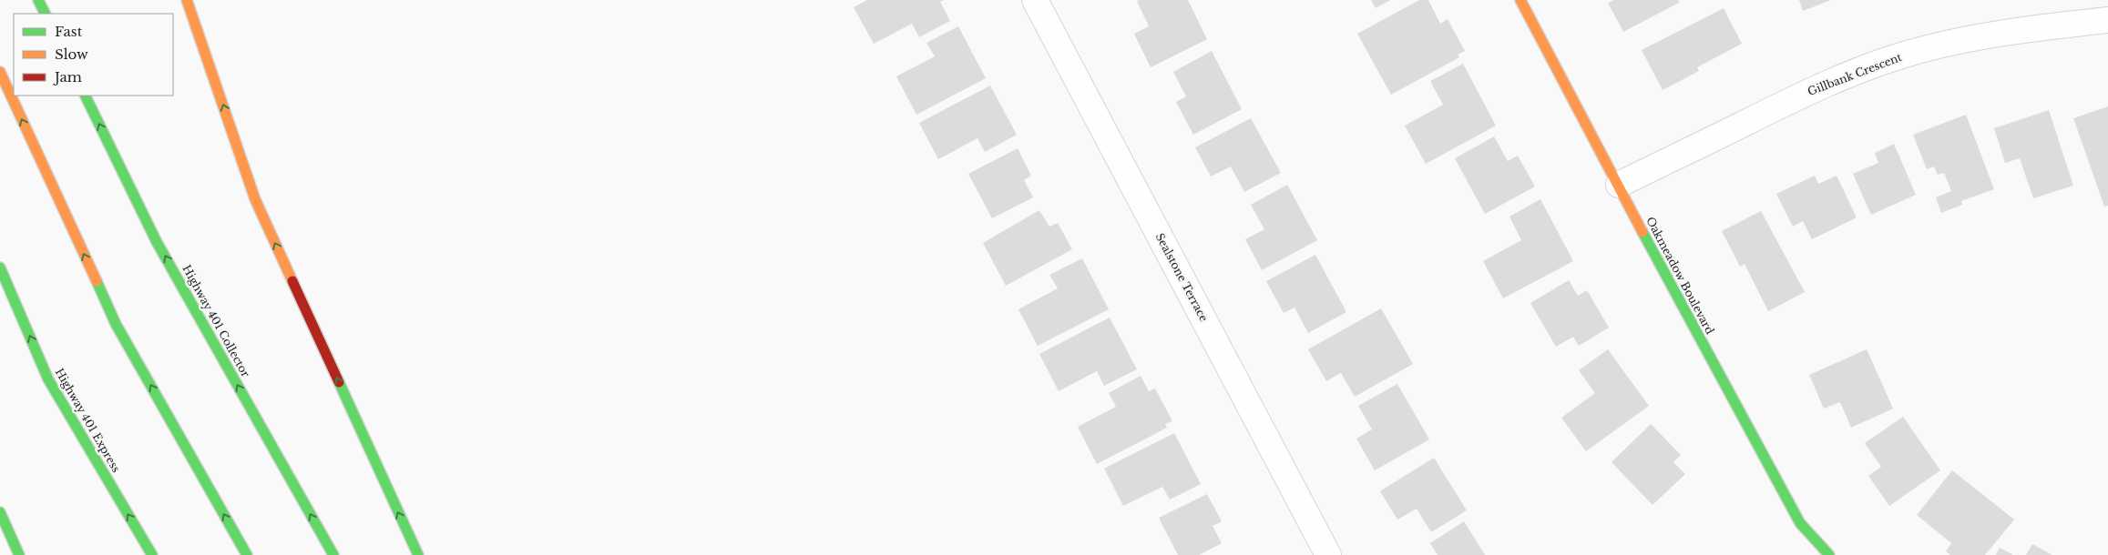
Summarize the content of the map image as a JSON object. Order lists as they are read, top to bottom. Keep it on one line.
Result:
{"streets":{"main road":["Oakmeadow Boulevard","Highway 401 Collector","Highway 401 Express"],"street":["Gillbank Crescent","Sealstone Terrace"]},"crossings":[["Gillbank Crescent","Oakmeadow Boulevard"]],"legend":["Fast","Slow","Jam"]}
